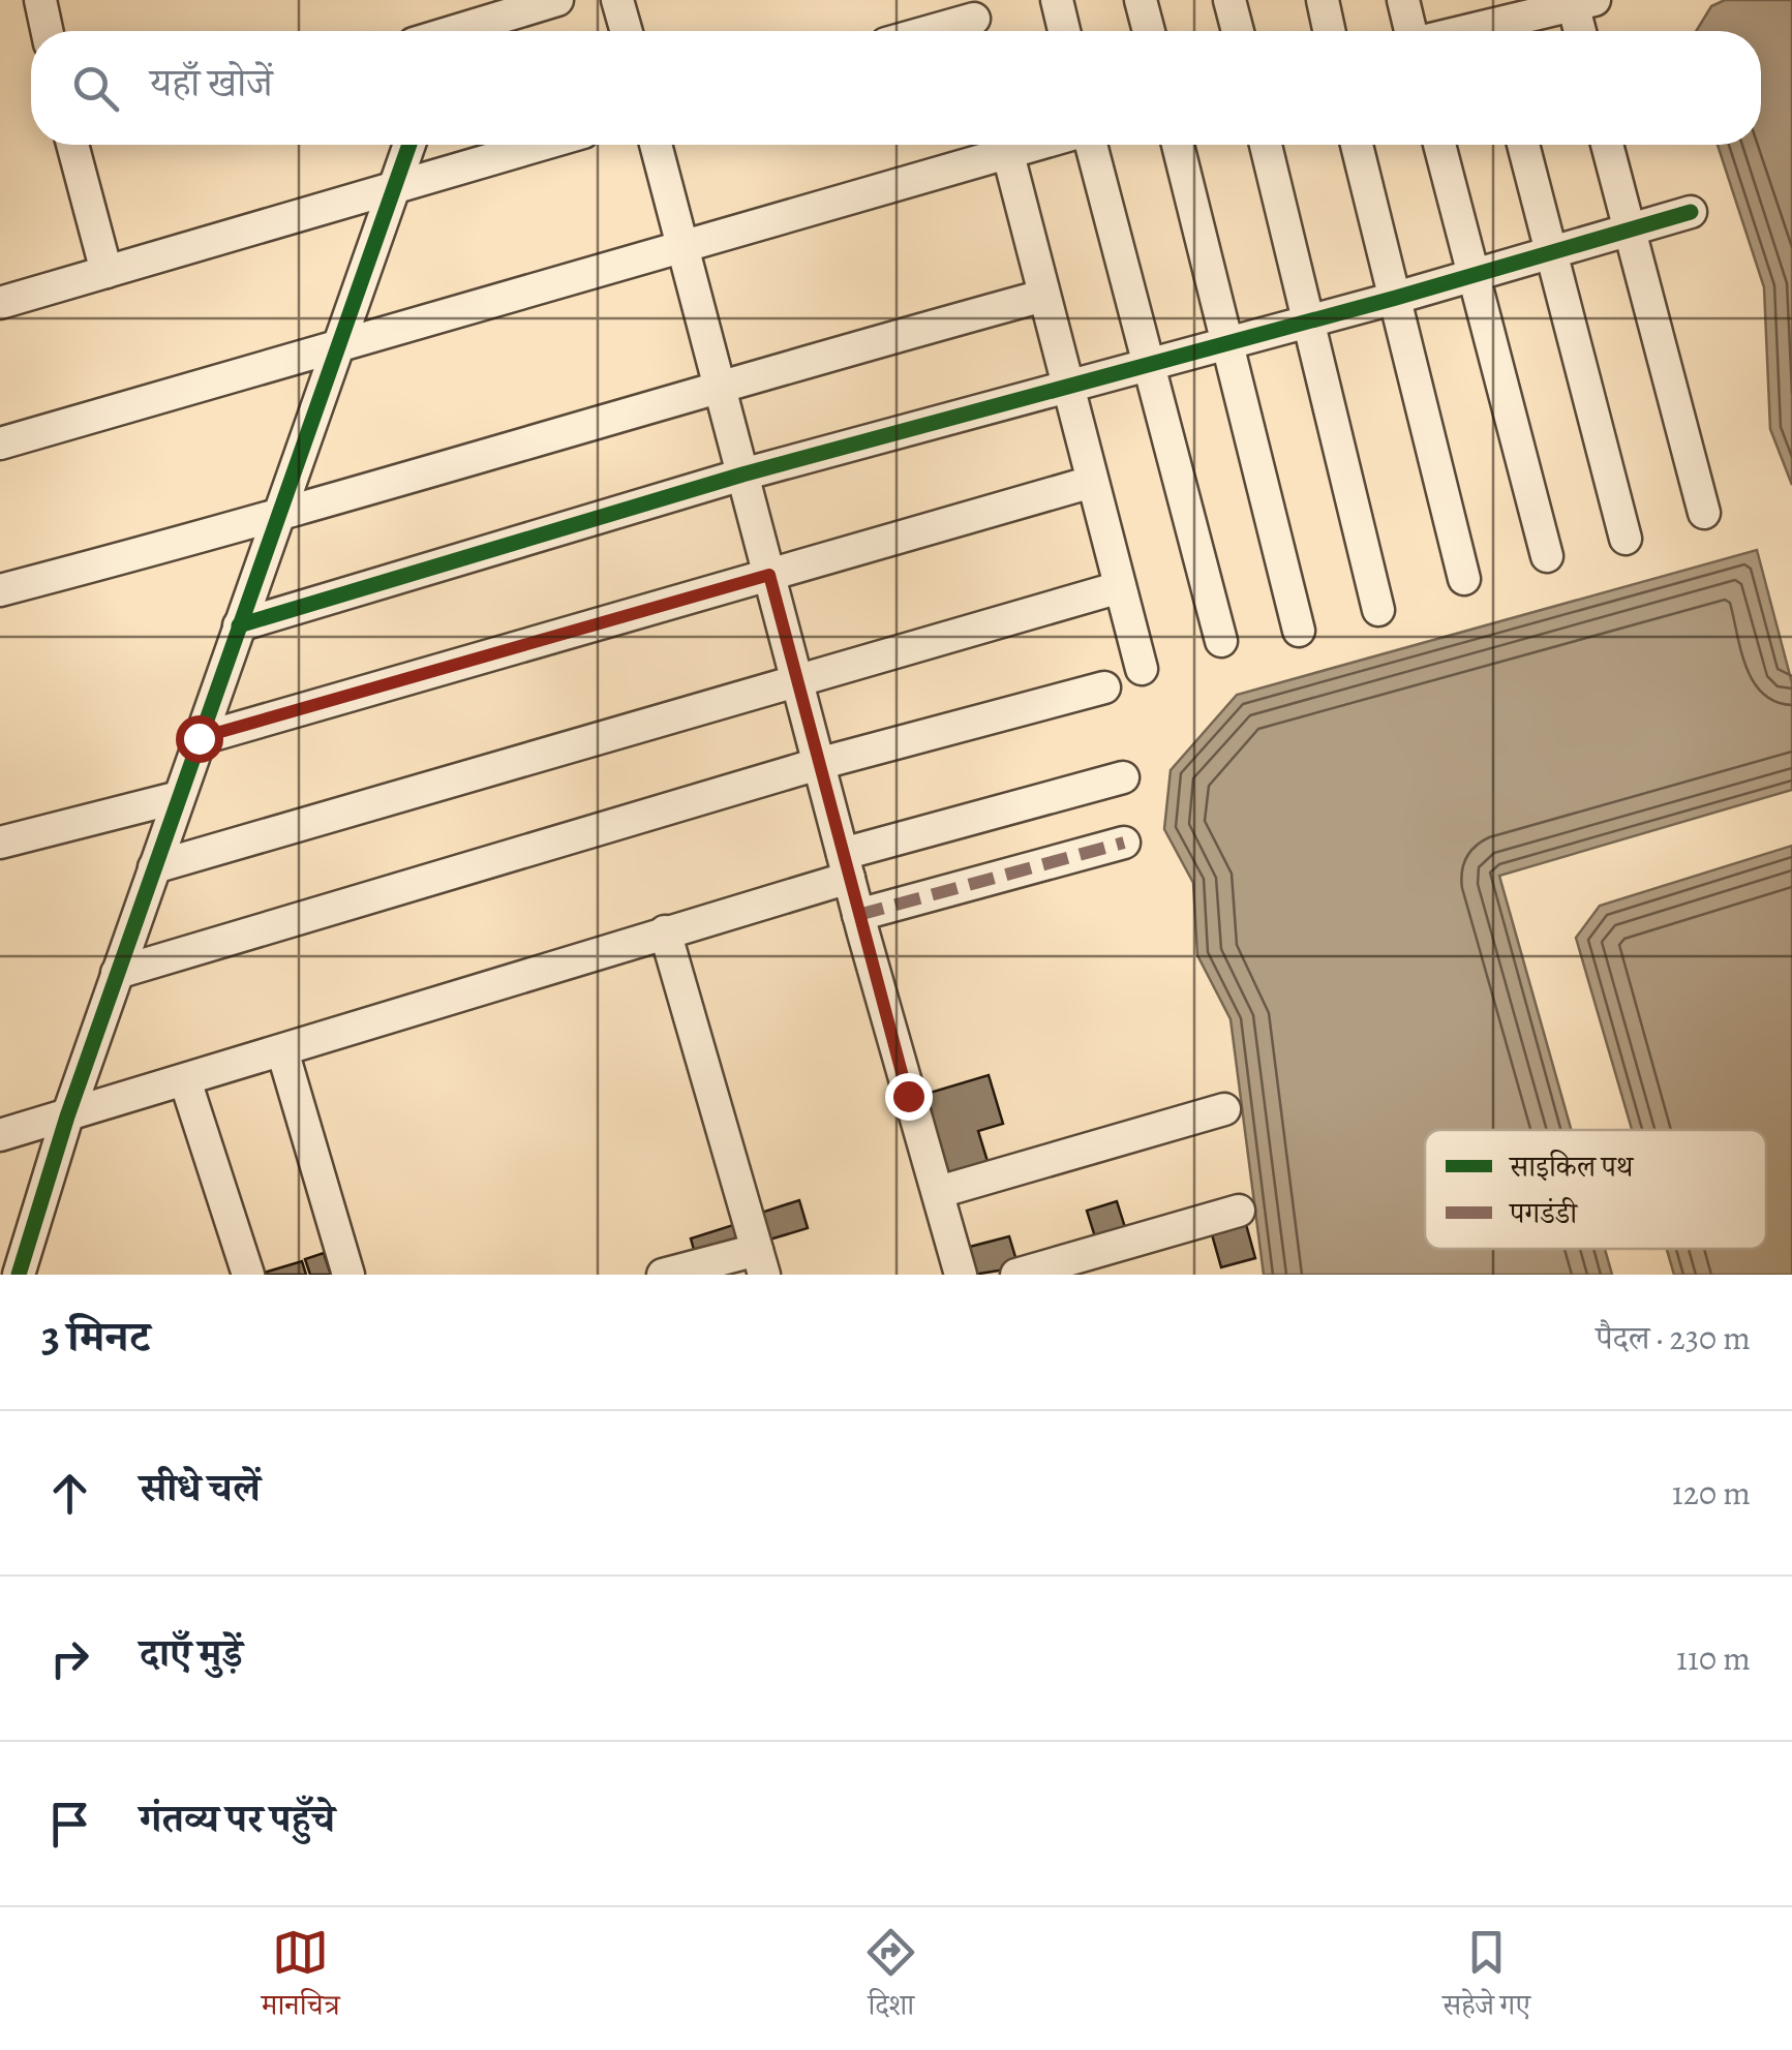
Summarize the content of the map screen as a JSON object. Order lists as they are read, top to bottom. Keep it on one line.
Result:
{"legend":["साइकिल पथ","पगडंडी"],"page":{"search":"यहाँ खोजें","heading":["3 मिनट","पैदल · 230 m"],"list":[["सीधे चलें","120 m"],["दाएँ मुड़ें","110 m"],"गंतव्य पर पहुँचे"],"nav":["मानचित्र","दिशा","सहेजे गए"]}}
